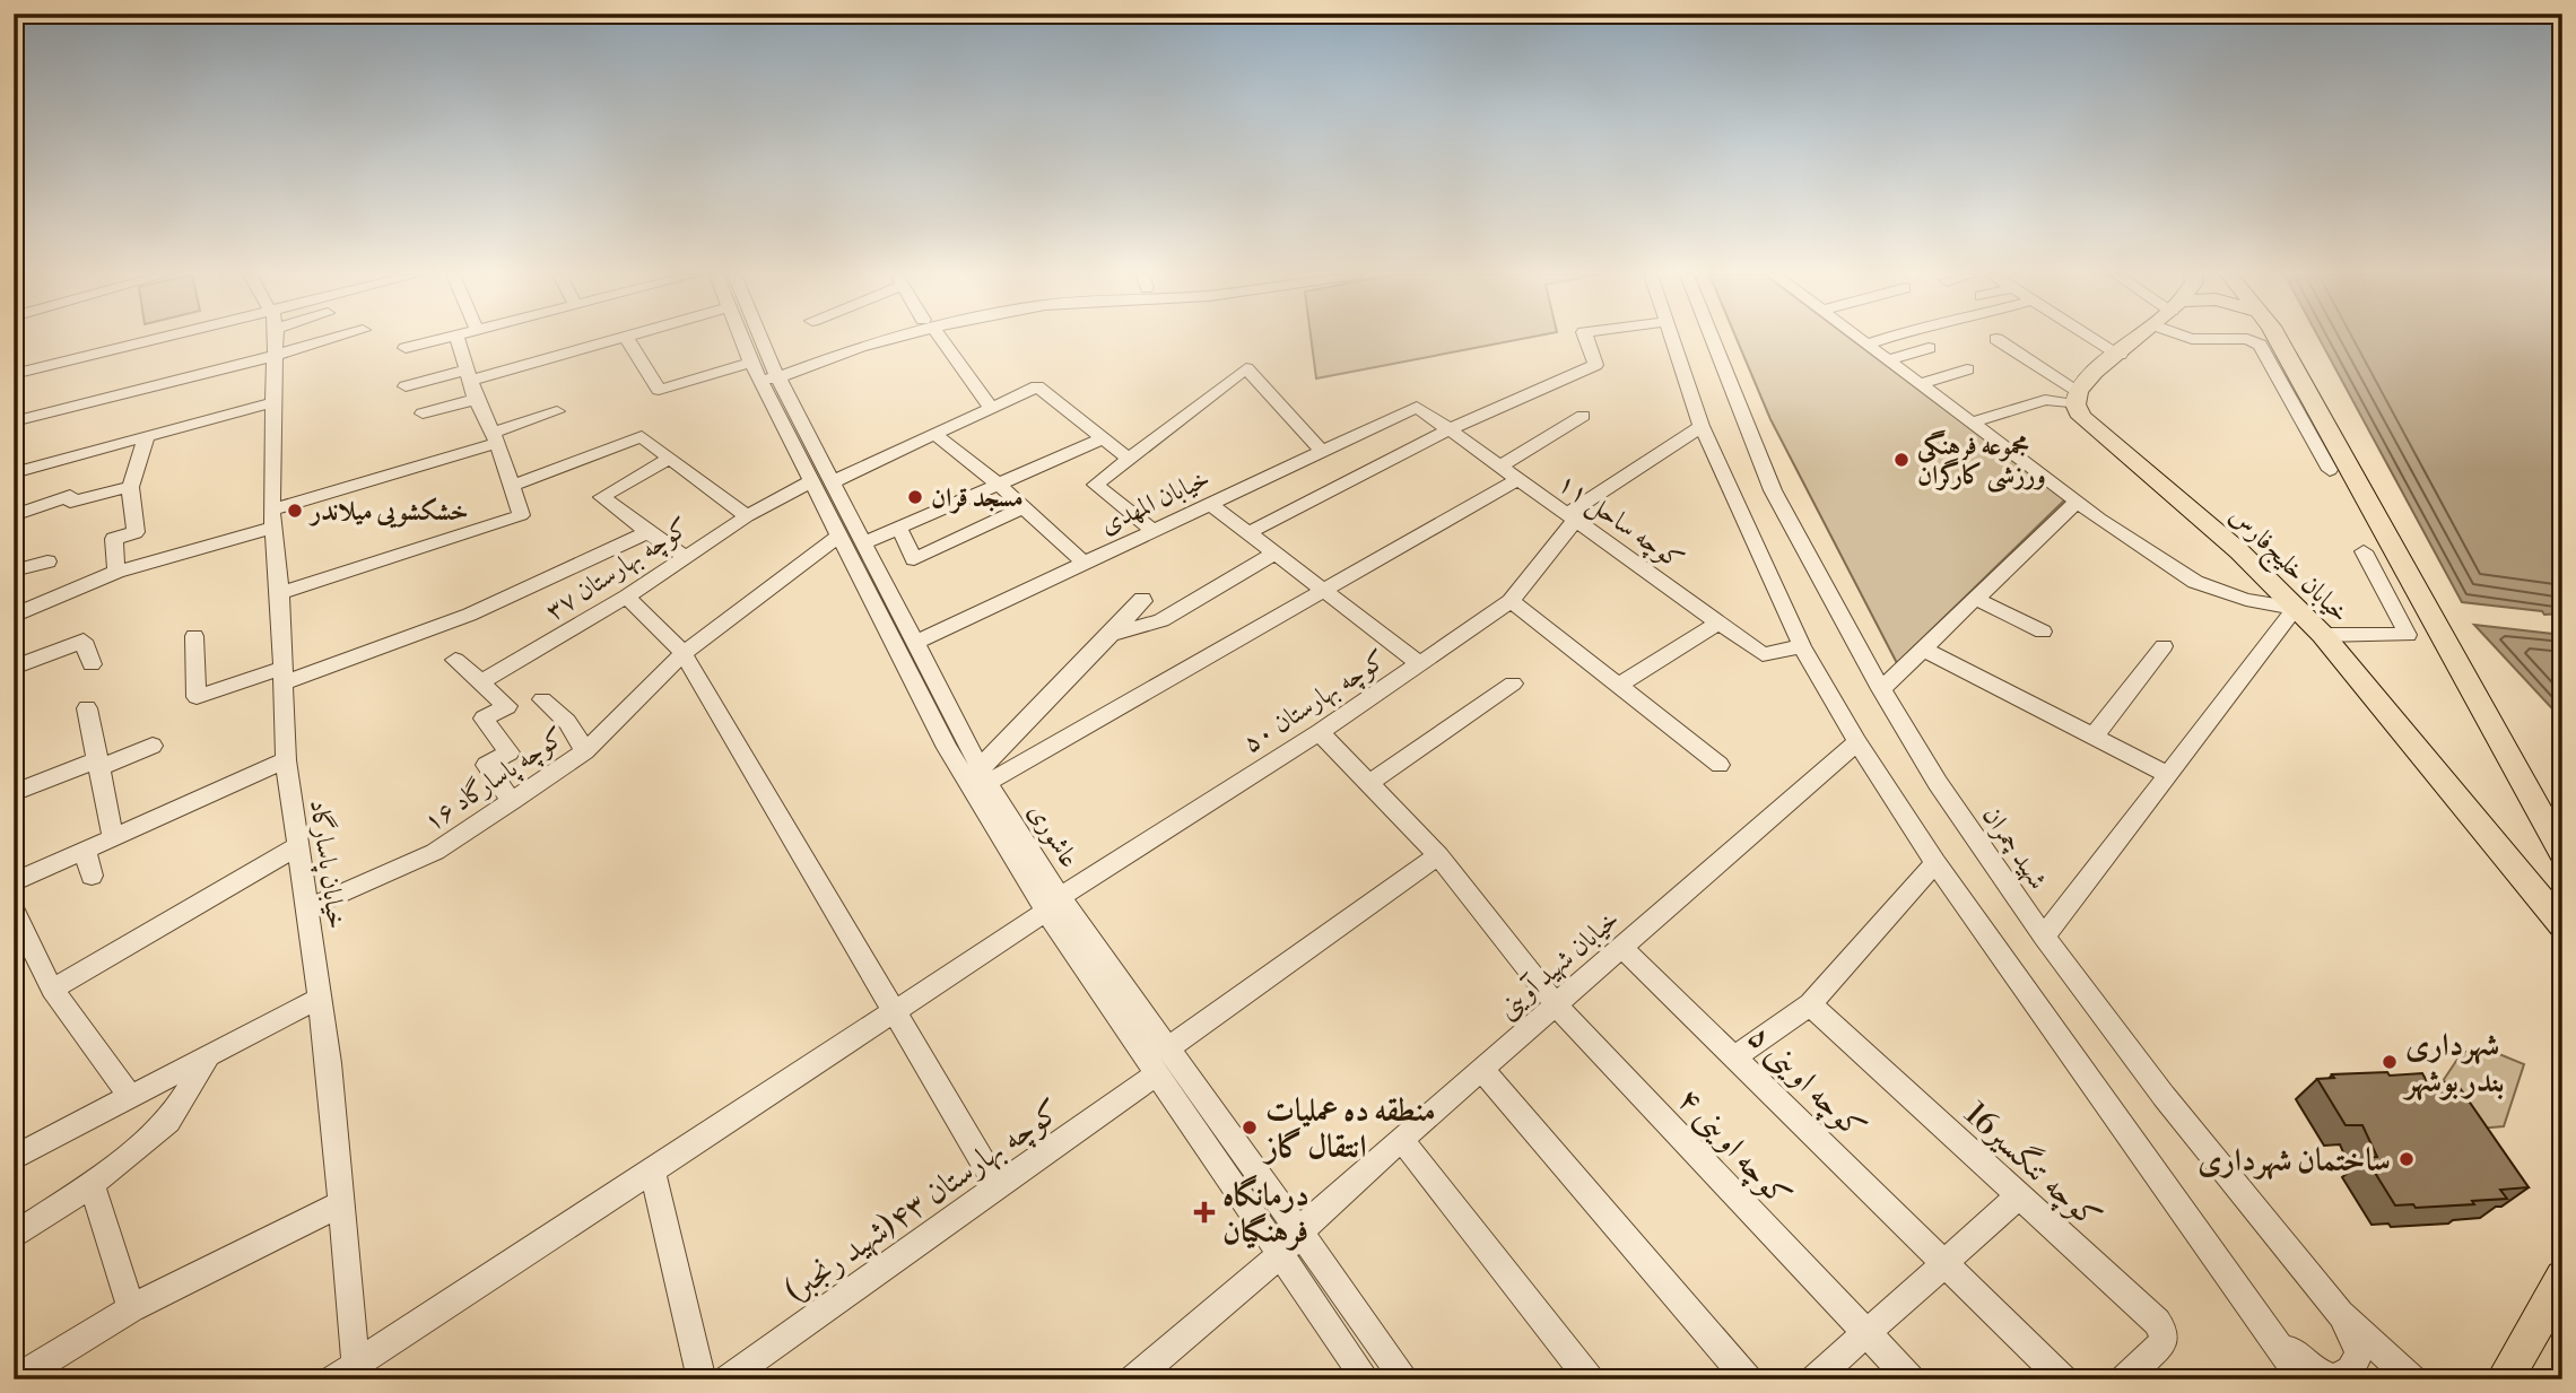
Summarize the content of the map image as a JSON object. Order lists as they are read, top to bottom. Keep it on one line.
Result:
{"streets":{"main road":["خیابان خلیج‌فارس"],"street":["خیابان المهدی","کوچه ساحل ۱۱","کوچه بهارستان ۳۷","کوچه بهارستان ۵۰","کوچه پاسارگاد ۱۶","عاشوری","شهید چمران","خیابان پاسارگاد","خیابان شهید آوینی","کوچه اوینی ۵","کوچه اوینی ۴","کوچه تنگسیر16","کوچه بهارستان ۴۳(شهید رنجبر)"]},"crossings":[["خیابان المهدی","کوچه ساحل ۱۱"],["خیابان المهدی","عاشوری"],["کوچه ساحل ۱۱","کوچه بهارستان ۵۰"],["کوچه بهارستان ۳۷","عاشوری"],["کوچه بهارستان ۵۰","عاشوری"],["کوچه بهارستان ۵۰","خیابان پاسارگاد"],["کوچه بهارستان ۵۰","کوچه اوینی ۴"],["کوچه پاسارگاد ۱۶","عاشوری"],["کوچه پاسارگاد ۱۶","خیابان پاسارگاد"],["عاشوری","خیابان شهید آوینی"],["عاشوری","کوچه بهارستان ۴۳(شهید رنجبر)"],["خیابان شهید آوینی","کوچه اوینی ۵"],["خیابان شهید آوینی","کوچه اوینی ۴"]],"places":{"other":["مجموعه فرهنگی ورزشی کارگران","مسجد قران","خشکشویی میلاندر","شهرداری بندر بوشهر","منطقه ده عملیات انتقال گاز","ساختمان شهرداری"],"health":["درمانگاه فرهنگیان"]}}
